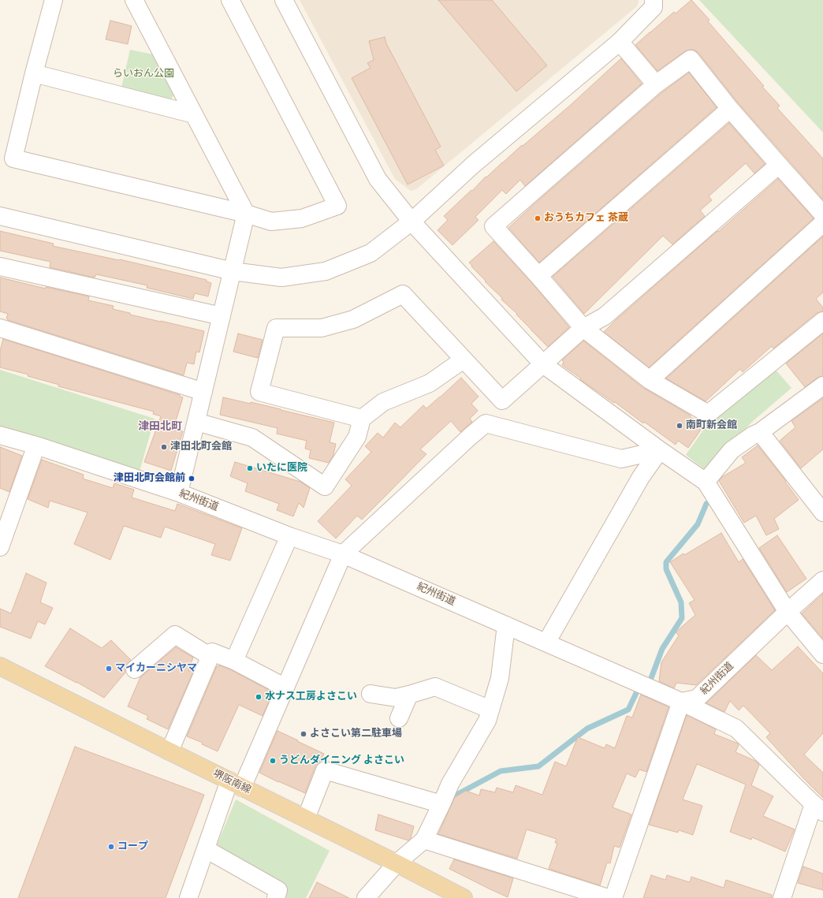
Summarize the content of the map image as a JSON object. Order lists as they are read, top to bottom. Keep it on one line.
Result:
{"streets":{"main road":["堺阪南線"],"street":["紀州街道"]},"districts":["津田北町"],"parks":["らいおん公園"],"places":["おうちカフェ 茶蔵","南町新会館","津田北町会館","いたに医院","津田北町会館前","マイカーニシヤマ","水ナス工房よさこい","よさこい第二駐車場","うどんダイニング よさこい","コープ"]}
